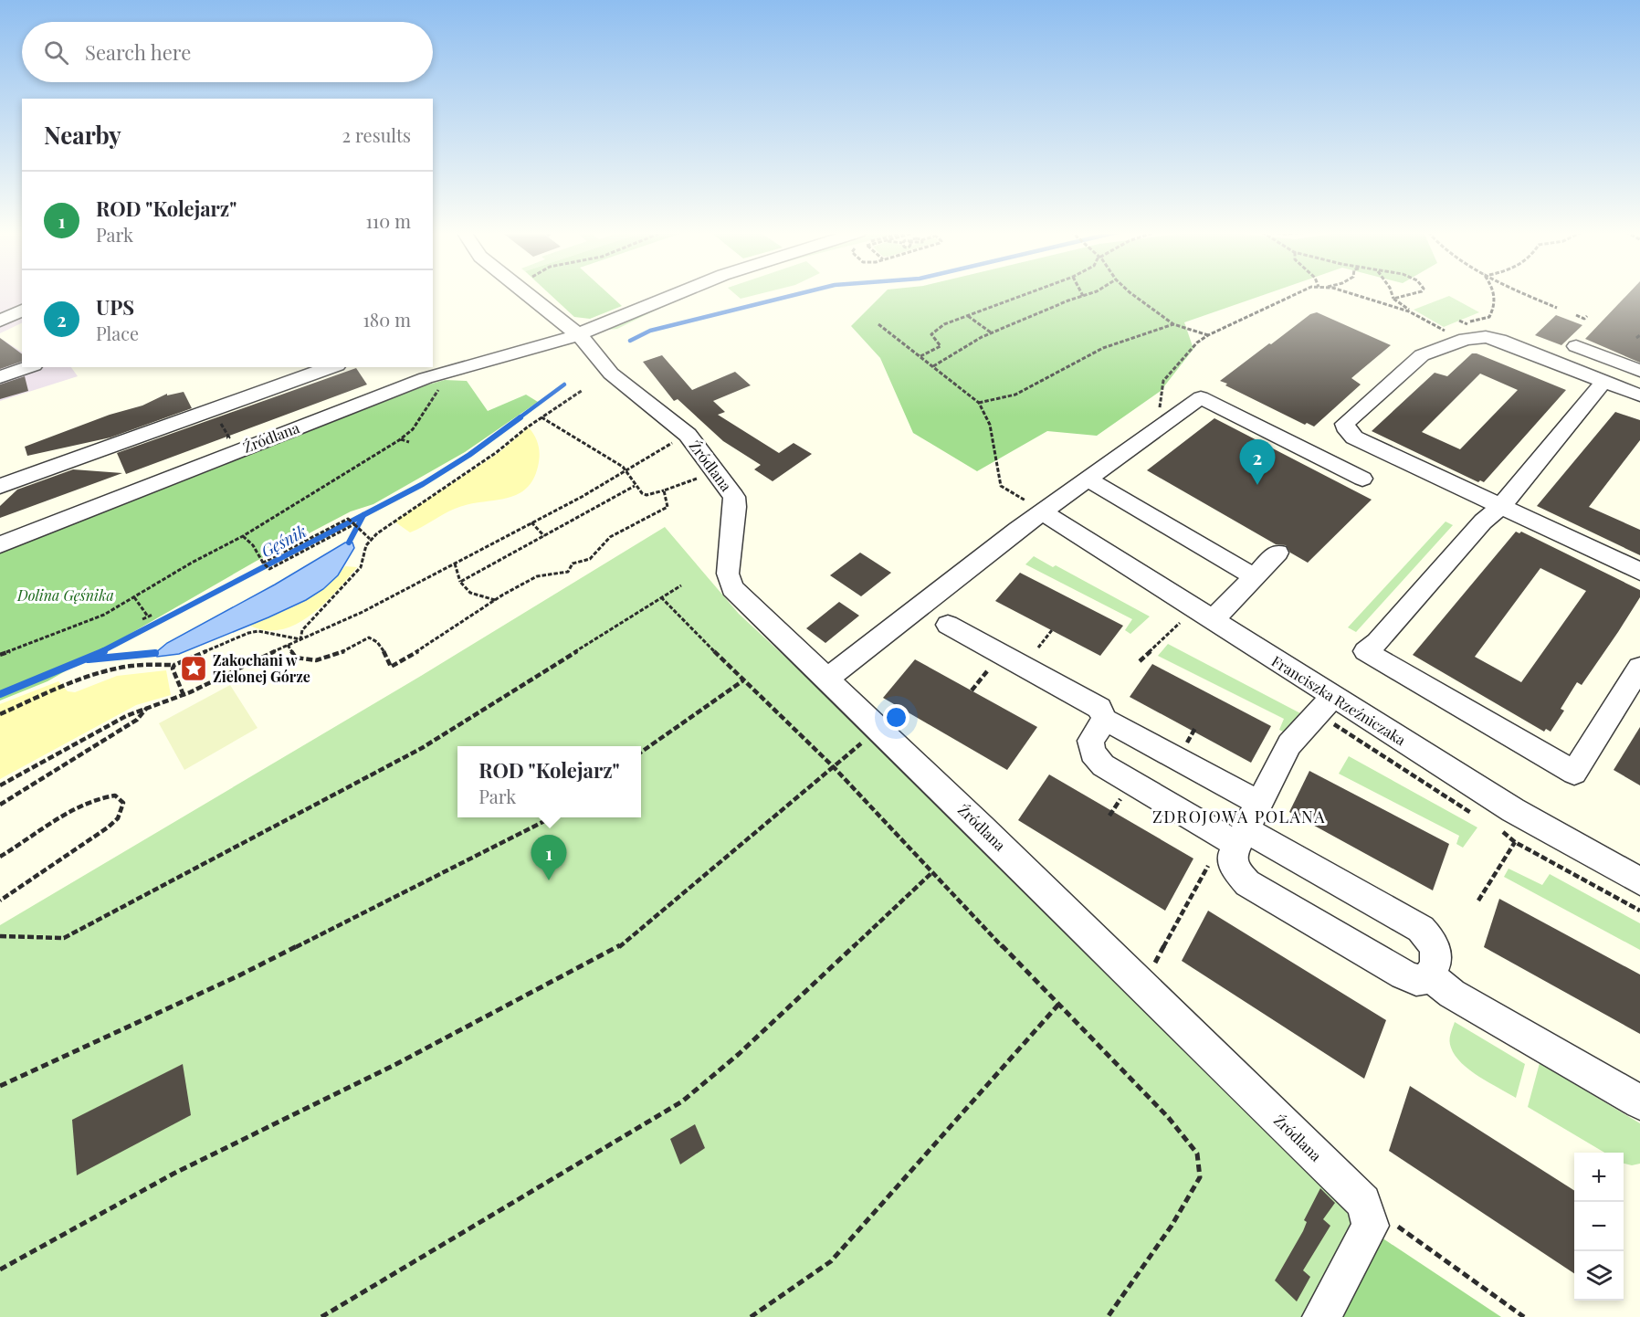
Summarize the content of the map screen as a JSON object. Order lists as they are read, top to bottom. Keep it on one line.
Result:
{"streets":{"street":["Źródlana","Franciszka Rzeźniczaka"]},"districts":["ZDROJOWA POLANA"],"water":["Gęśnik"],"parks":["Dolina Gęśnika"],"places":{"place":["Zakochani w Zielonej Górze"]},"page":{"search":"Search here","heading":["Nearby","2 results"],"list":[{"mark":"1","name":"ROD \"Kolejarz\"","note":"Park","value":"110 m"},{"mark":"2","name":"UPS","note":"Place","value":"180 m"}],"pins":["2","1"],"popup":["ROD \"Kolejarz\"","Park"],"map_buttons":["+","−"]}}
